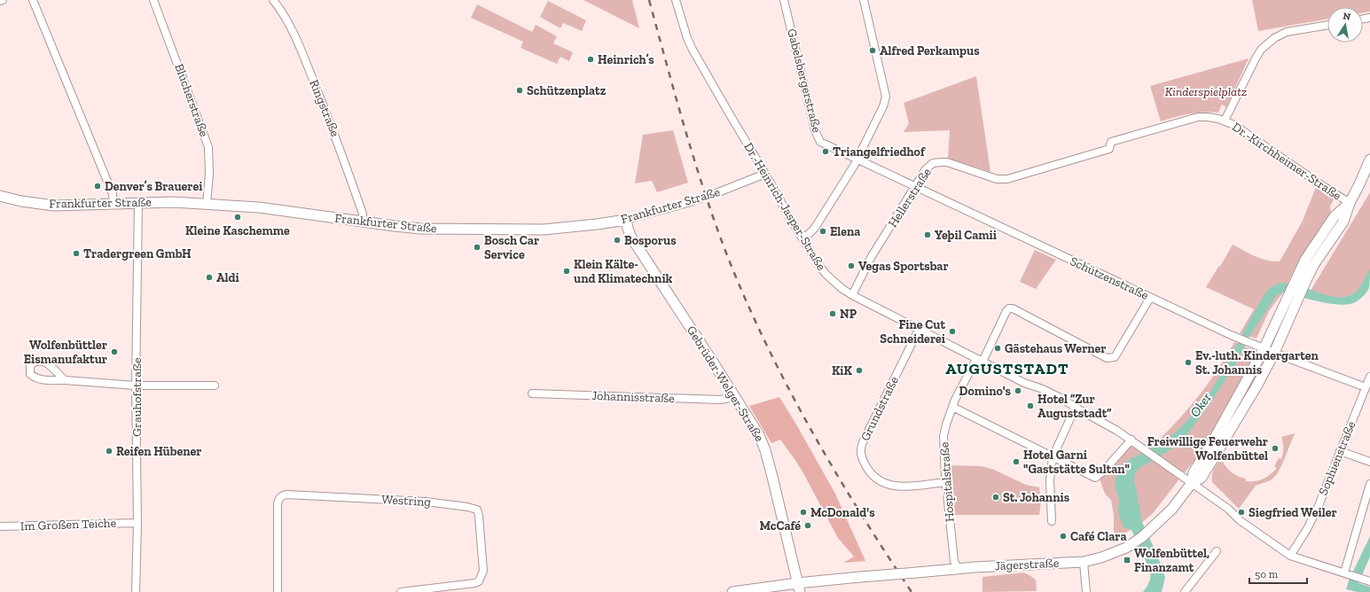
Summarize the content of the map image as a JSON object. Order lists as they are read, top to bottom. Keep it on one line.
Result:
{"streets":{"main road":["Frankfurter Straße","Gebrüder-Welger-Straße","Jägerstraße"],"street":["Gabelsbergerstraße","Blücherstraße","Ringstraße","Dr.-Kirchheimer-Straße","Hellerstraße","Dr.-Heinrich-Jasper-Straße","Schützenstraße","Grauhofstraße","Johannisstraße","Grundstraße","Sophienstraße","Hospitalstraße","Westring","Im Großen Teiche"]},"crossings":[["Gabelsbergerstraße","Schützenstraße"],["Blücherstraße","Frankfurter Straße"],["Ringstraße","Frankfurter Straße"],["Dr.-Kirchheimer-Straße","Hellerstraße"],["Hellerstraße","Dr.-Heinrich-Jasper-Straße"],["Hellerstraße","Schützenstraße"],["Frankfurter Straße","Dr.-Heinrich-Jasper-Straße"],["Frankfurter Straße","Gebrüder-Welger-Straße"],["Frankfurter Straße","Grauhofstraße"],["Dr.-Heinrich-Jasper-Straße","Grundstraße"],["Dr.-Heinrich-Jasper-Straße","Sophienstraße"],["Dr.-Heinrich-Jasper-Straße","Hospitalstraße"],["Dr.-Heinrich-Jasper-Straße","Jägerstraße"],["Schützenstraße","Sophienstraße"],["Schützenstraße","Hospitalstraße"],["Gebrüder-Welger-Straße","Johannisstraße"],["Gebrüder-Welger-Straße","Jägerstraße"],["Grauhofstraße","Im Großen Teiche"],["Grundstraße","Hospitalstraße"],["Hospitalstraße","Jägerstraße"]],"districts":["AUGUSTSTADT"],"water":["Oker"],"parks":["Kinderspielplatz"],"places":{"other":["Alfred Perkampus","Heinrich’s","Schützenplatz","Triangelfriedhof","Denver’s Brauerei","Kleine Kaschemme","Elena","Yeþil Camii","Bosporus","Bosch Car Service","Tradergreen GmbH","Vegas Sportsbar","Klein Kälte- und Klimatechnik","Aldi","NP","Fine Cut Schneiderei","Gästehaus Werner","Wolfenbüttler Eismanufaktur","Ev.-luth. Kindergarten St. Johannis","KiK","Domino's","Hotel “Zur Auguststadt”","Freiwillige Feuerwehr Wolfenbüttel","Reifen Hübener","Hotel Garni \"Gaststätte Sultan\"","St. Johannis","McDonald's","Siegfried Weiler","McCafé","Café Clara"],"transit":["Wolfenbüttel, Finanzamt"]},"scale_bar":"50 m","north":"top"}
